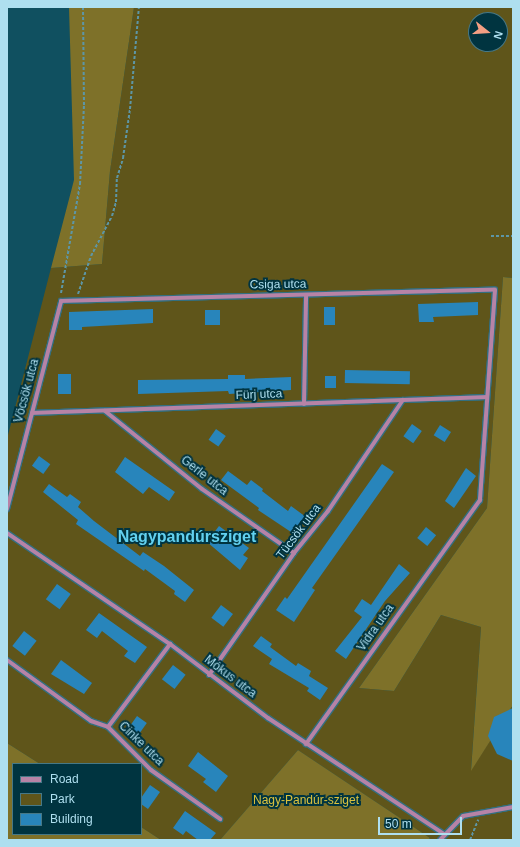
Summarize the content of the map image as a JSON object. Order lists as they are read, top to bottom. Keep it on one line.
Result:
{"streets":{"street":["Csiga utca","Vöcsök utca","Fürj utca","Gerle utca","Tücsök utca","Vidra utca","Mókus utca","Cinke utca"]},"crossings":[["Csiga utca","Vöcsök utca"],["Csiga utca","Vidra utca"],["Vöcsök utca","Fürj utca"],["Fürj utca","Gerle utca"],["Fürj utca","Tücsök utca"],["Fürj utca","Vidra utca"],["Gerle utca","Tücsök utca"],["Tücsök utca","Mókus utca"],["Vidra utca","Mókus utca"]],"districts":["Nagypandúrsziget"],"parks":["Nagy-Pandúr-sziget"],"legend":["Road","Park","Building"],"scale_bar":"50 m","north":"right"}
